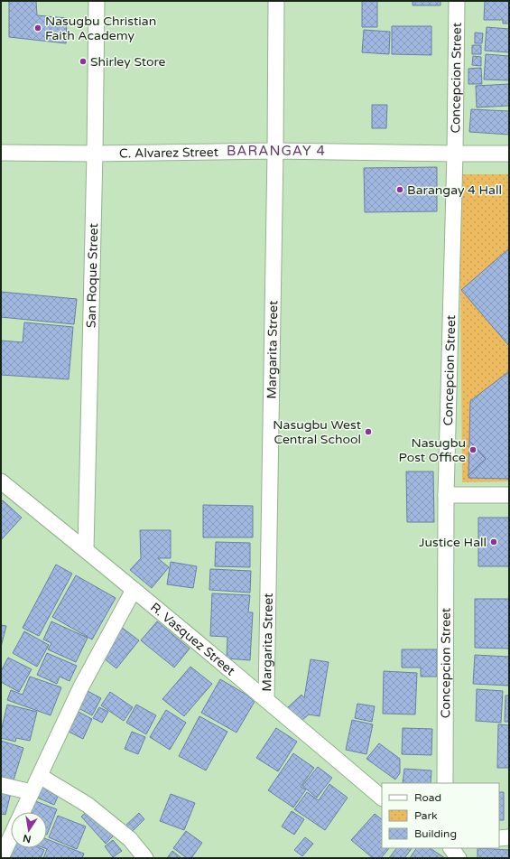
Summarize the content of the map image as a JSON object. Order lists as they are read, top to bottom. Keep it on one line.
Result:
{"streets":{"street":["Concepcion Street","C. Alvarez Street","San Roque Street","Margarita Street","R. Vasquez Street"]},"crossings":[["Concepcion Street","C. Alvarez Street"],["C. Alvarez Street","San Roque Street"],["C. Alvarez Street","Margarita Street"],["San Roque Street","R. Vasquez Street"],["Margarita Street","R. Vasquez Street"]],"districts":["BARANGAY 4"],"places":["Nasugbu Christian Faith Academy","Shirley Store","Barangay 4 Hall","Nasugbu West Central School","Nasugbu Post Office","Justice Hall"],"legend":["Road","Park","Building"],"north":"bottom"}
